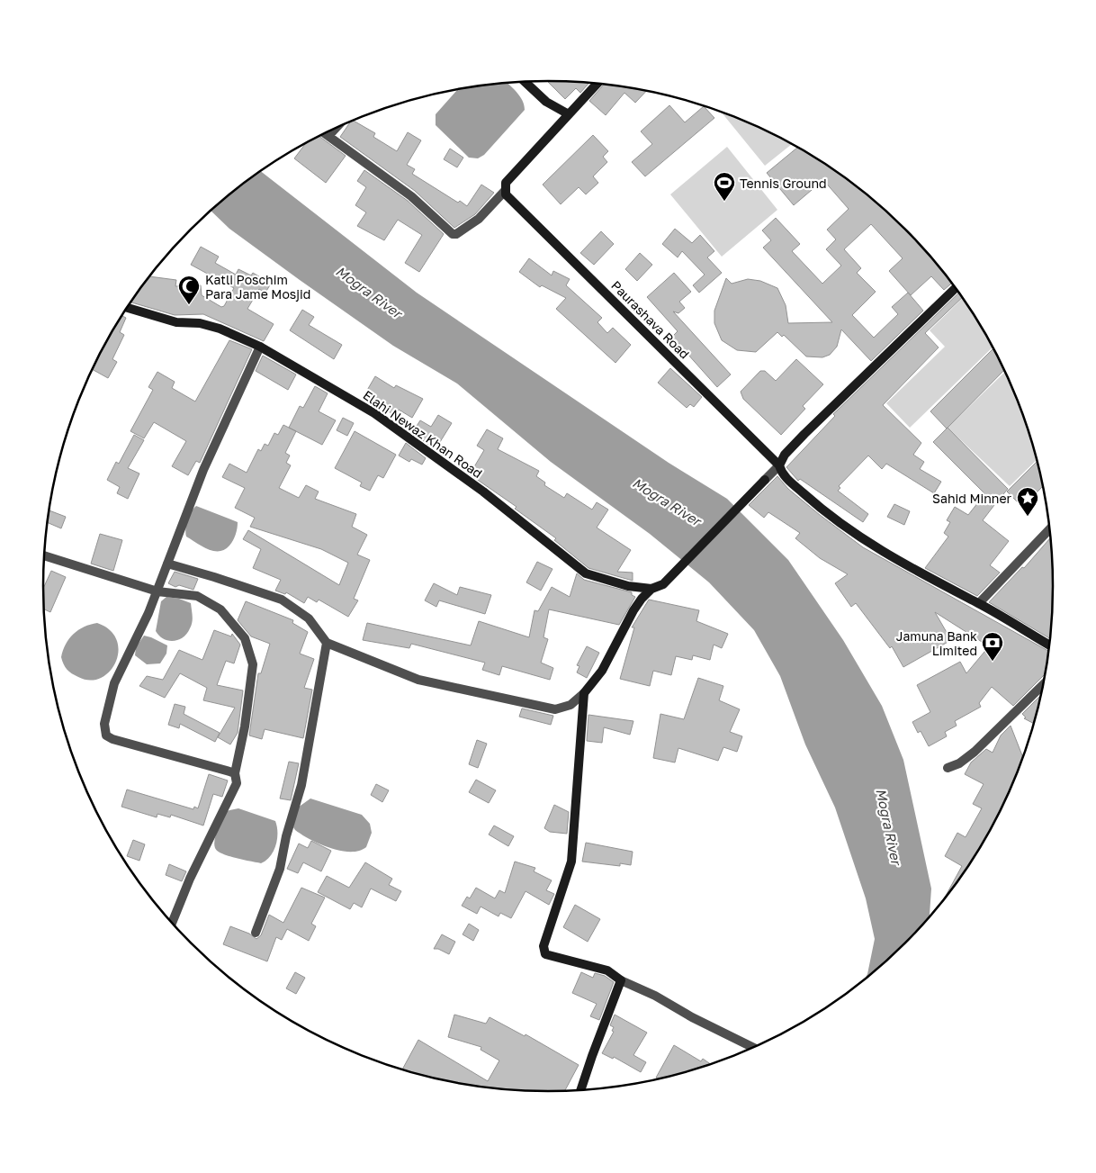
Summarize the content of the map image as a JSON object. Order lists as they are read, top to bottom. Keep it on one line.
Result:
{"streets":{"street":["Paurashava Road","Elahi Newaz Khan Road"]},"water":["Mogra River"],"places":{"sports":["Tennis Ground"],"mosque":["Katli Poschim Para Jame Mosjid"],"place":["Sahid Minner"],"bank":["Jamuna Bank Limited"]}}
